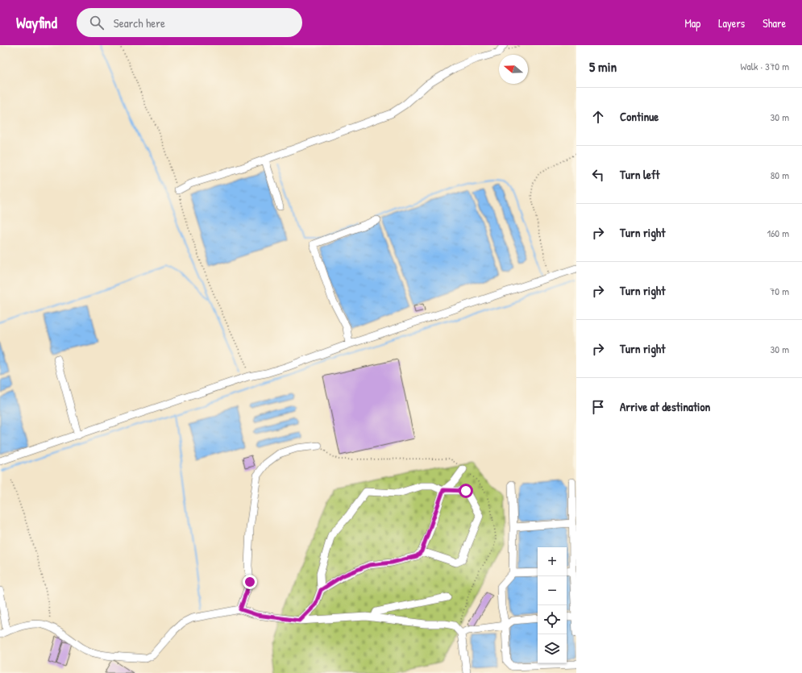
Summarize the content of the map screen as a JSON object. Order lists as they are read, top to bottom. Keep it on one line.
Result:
{"north":"left","page":{"header":"Wayfind","search":"Search here","nav":["Map","Layers","Share"],"heading":["5 min","Walk · 370 m"],"list":[["Continue","30 m"],["Turn left","80 m"],["Turn right","160 m"],["Turn right","70 m"],["Turn right","30 m"],"Arrive at destination"],"map_buttons":["+","−"]}}
